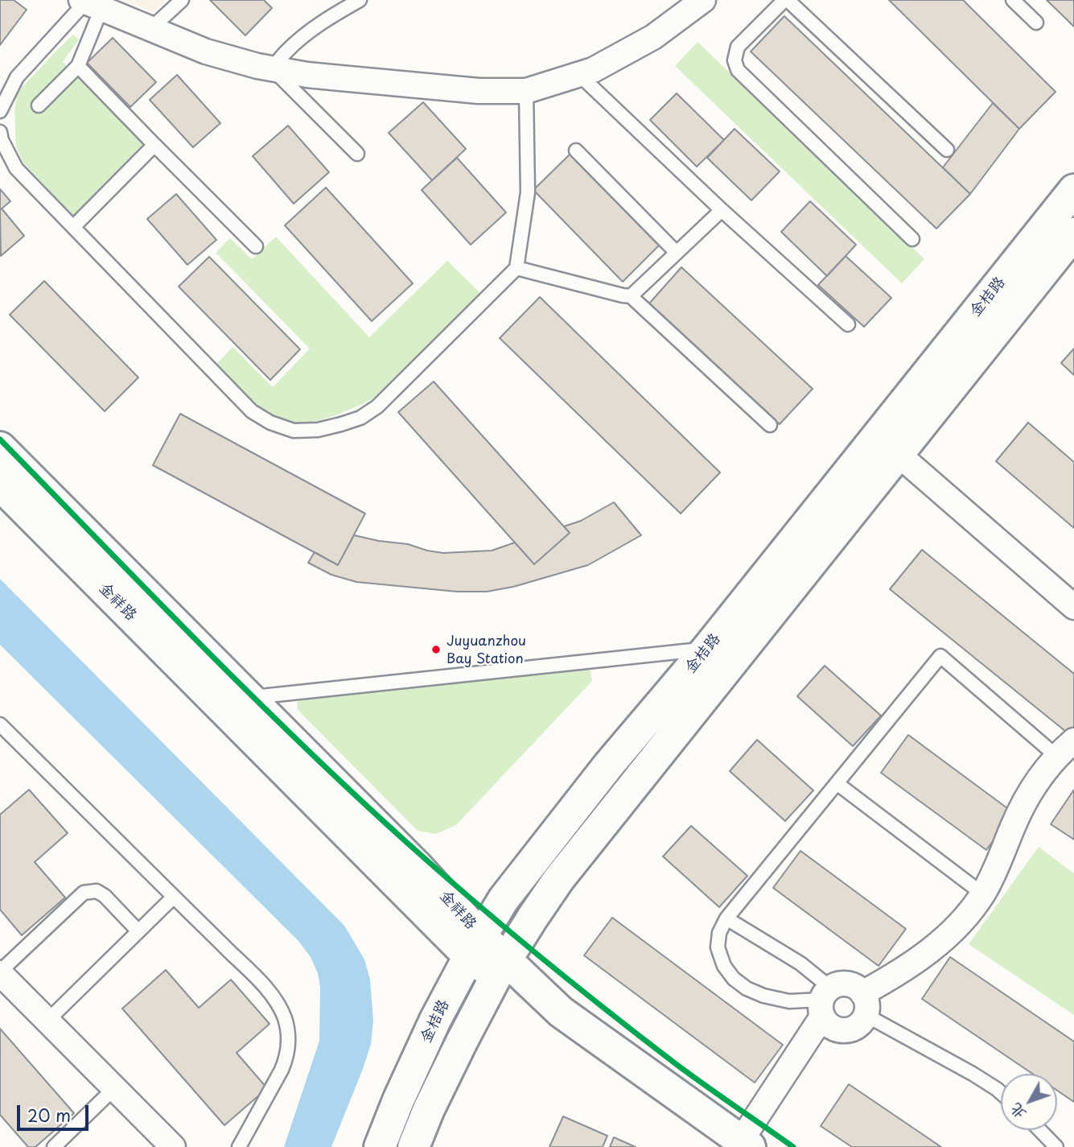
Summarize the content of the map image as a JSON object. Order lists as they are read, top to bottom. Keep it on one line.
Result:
{"streets":{"main road":["金桔路","金祥路"]},"crossings":[["金桔路","金祥路"]],"places":["Juyuanzhou Bay Station"],"scale_bar":"20 m","north":"bottom left"}
